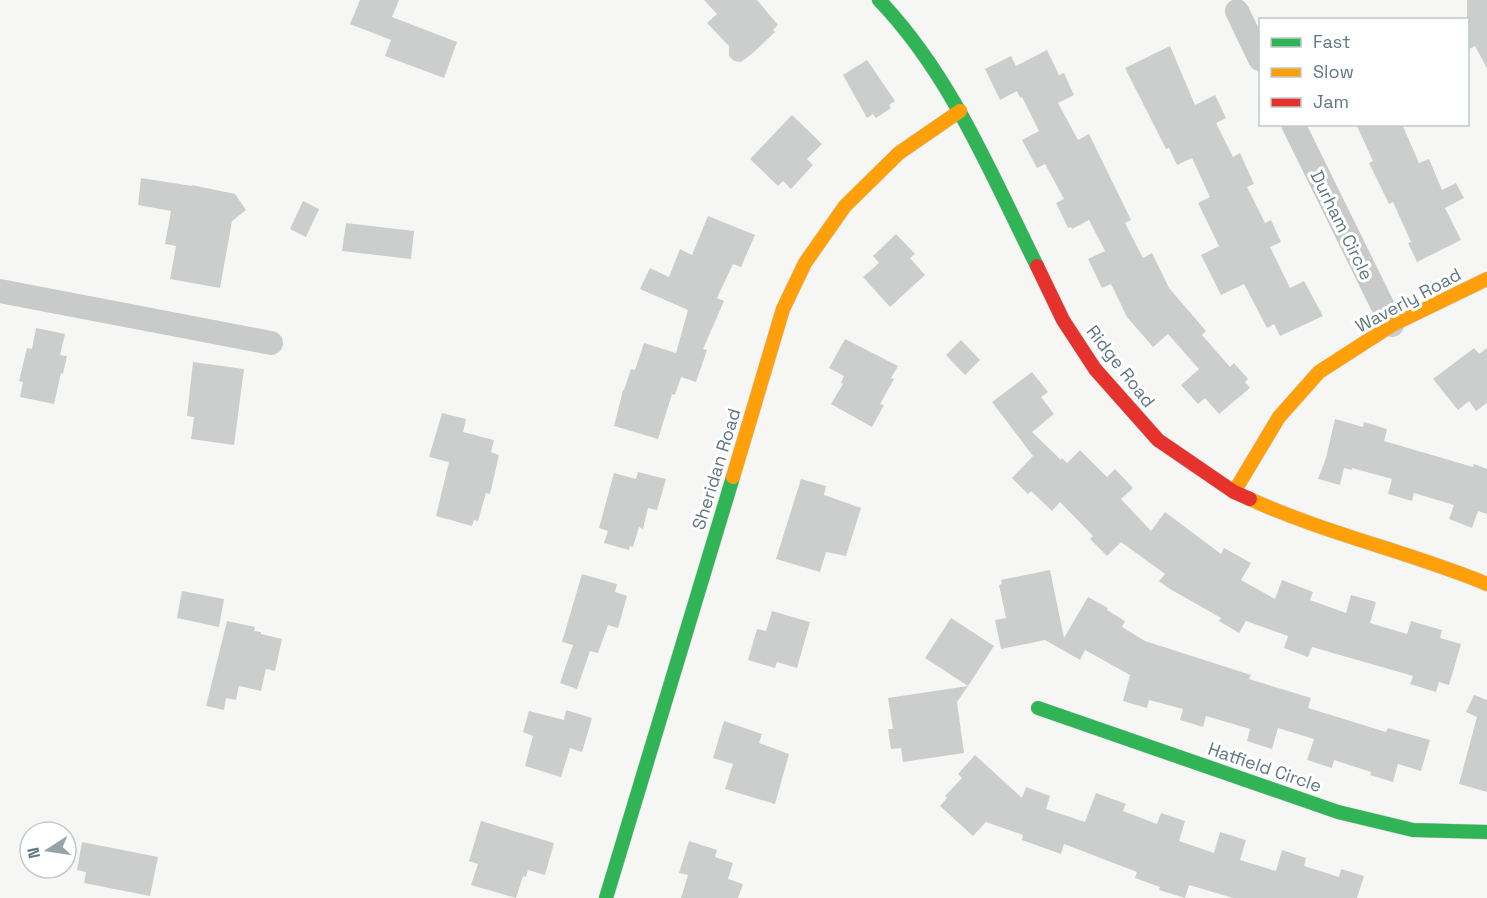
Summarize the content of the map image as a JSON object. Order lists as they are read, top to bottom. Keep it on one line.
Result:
{"streets":{"street":["Durham Circle","Waverly Road","Ridge Road","Sheridan Road","Hatfield Circle"]},"crossings":[["Durham Circle","Waverly Road"],["Waverly Road","Ridge Road"],["Ridge Road","Sheridan Road"]],"legend":["Fast","Slow","Jam"],"north":"left"}
